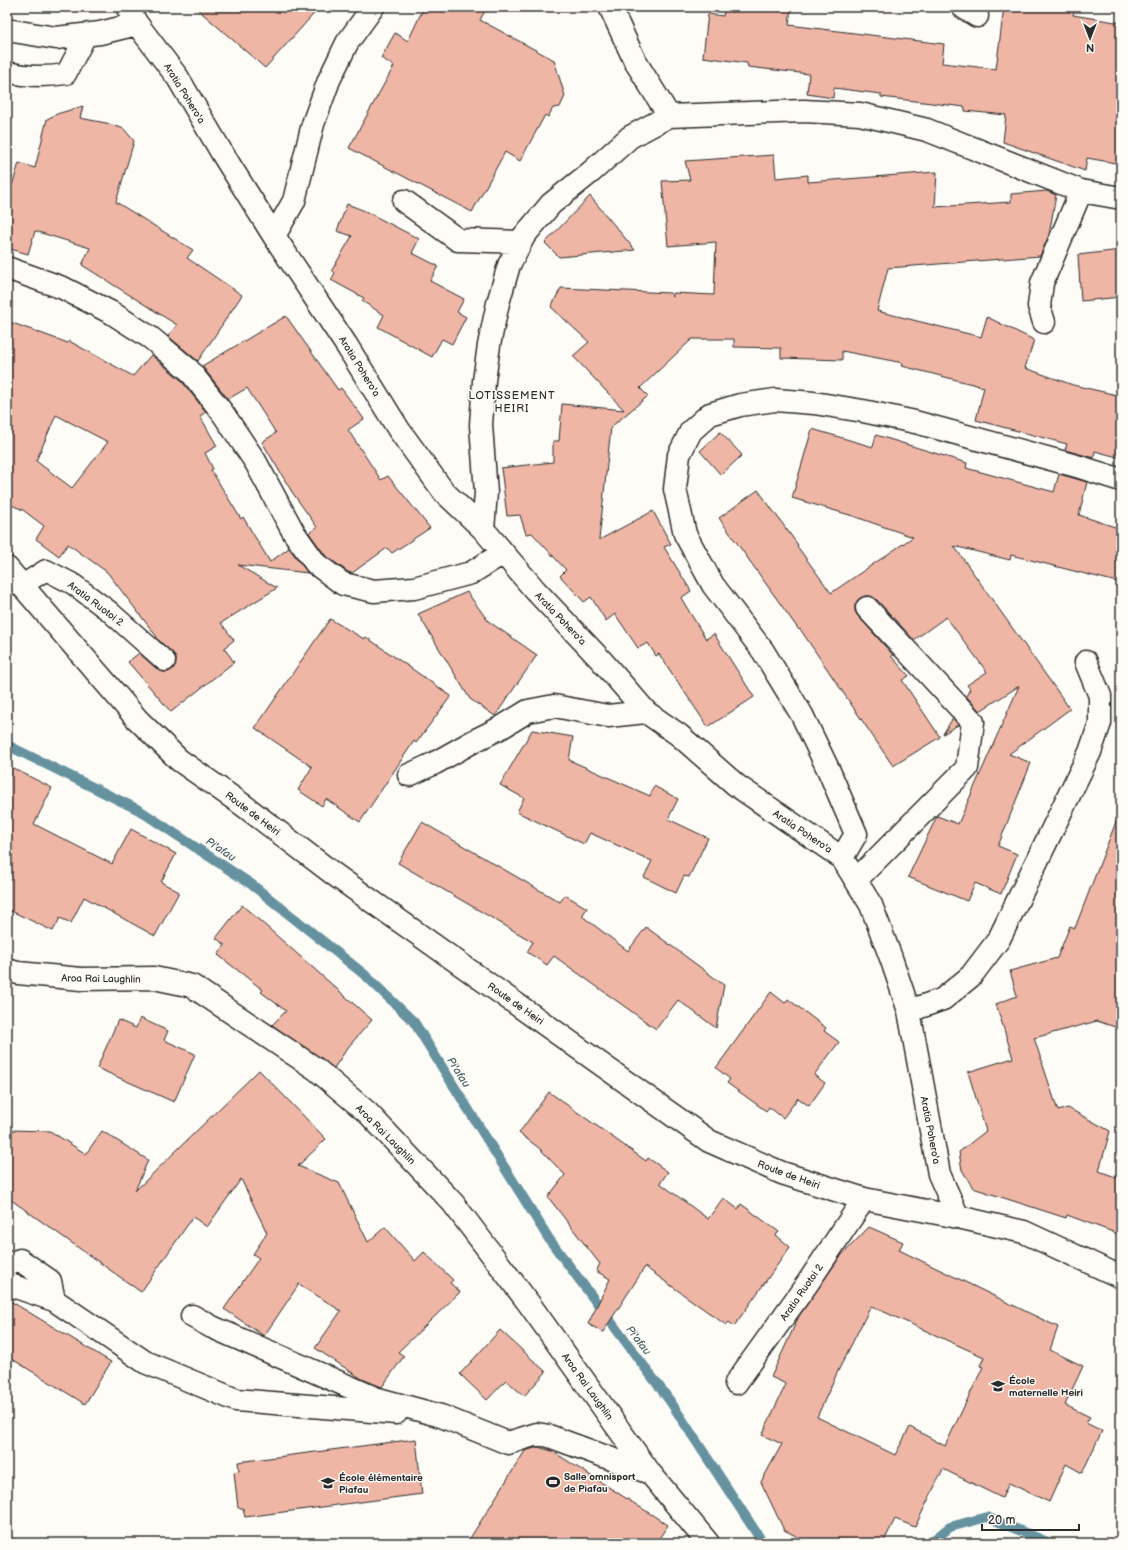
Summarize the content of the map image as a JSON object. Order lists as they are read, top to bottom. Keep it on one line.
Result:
{"streets":{"street":["Aratia Pohero'a","Aratia Ruotoi 2","Route de Heiri","Aroa Rai Laughlin"]},"crossings":[["Aratia Pohero'a","Route de Heiri"],["Aratia Ruotoi 2","Route de Heiri"]],"districts":["LOTISSEMENT HEIRI"],"water":["Pi'afau"],"places":{"school or university":["École maternelle Heiri","École élémentaire Piafau"],"sports":["Salle omnisport de Piafau"]},"scale_bar":"20 m","north":"bottom"}
